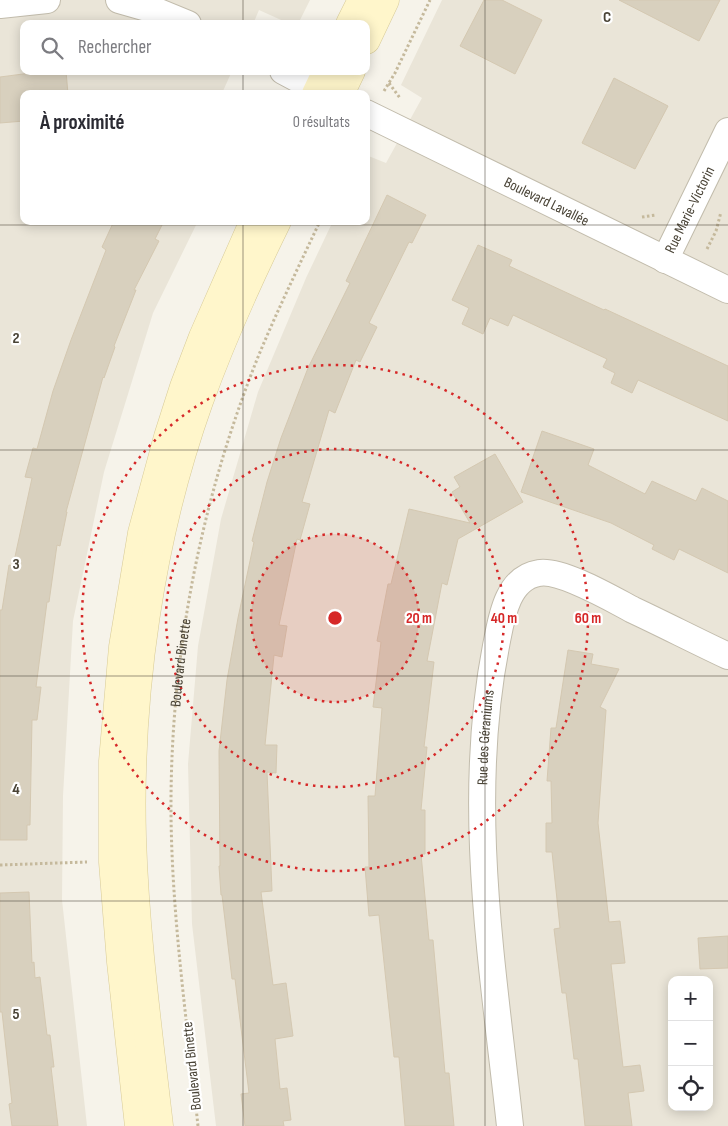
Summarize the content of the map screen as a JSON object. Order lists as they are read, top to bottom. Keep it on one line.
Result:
{"streets":{"street":["Boulevard Lavallée","Rue Marie-Victorin","Rue des Géraniums"],"path":["Boulevard Binette"]},"crossings":[["Boulevard Lavallée","Rue Marie-Victorin"]],"page":{"search":"Rechercher","heading":["À proximité","0 résultats"],"map_buttons":["+","−"]},"grid":{"columns":["C"],"rows":["2","3","4","5"]},"rings":["20 m","40 m","60 m"]}
